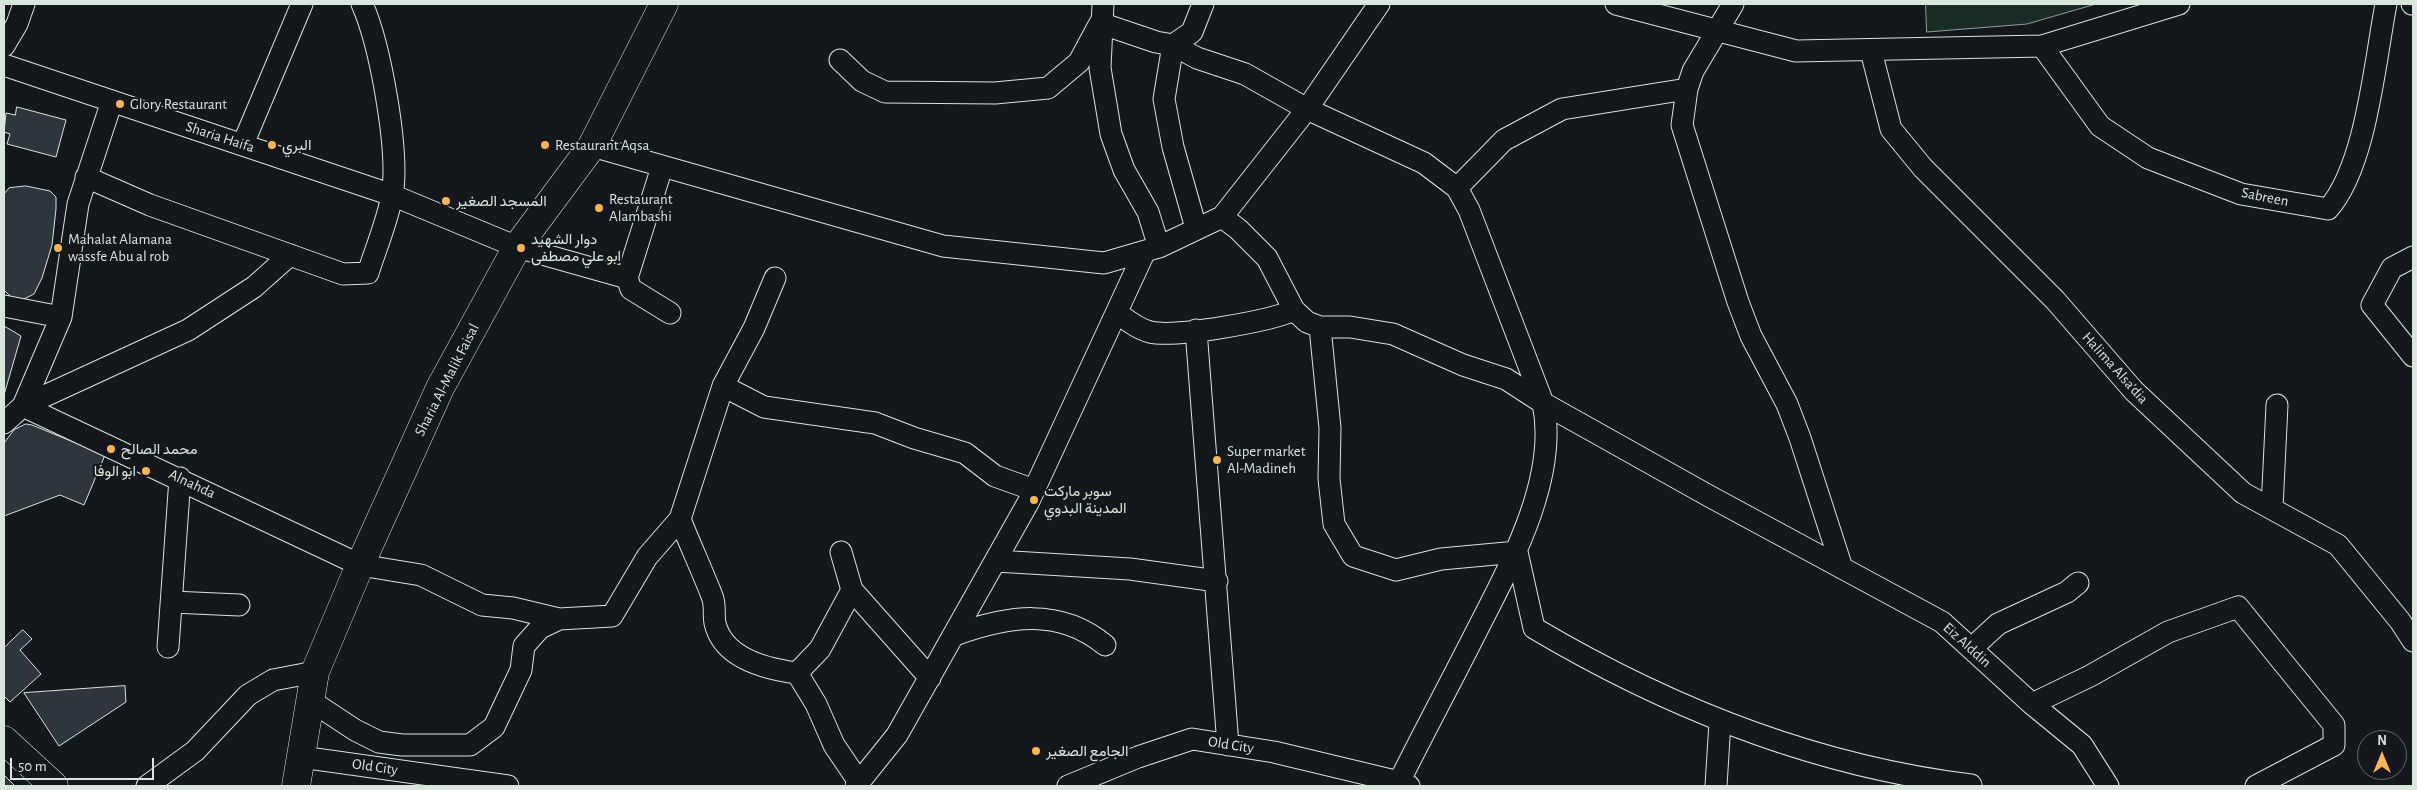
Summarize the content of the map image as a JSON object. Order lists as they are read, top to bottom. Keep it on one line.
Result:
{"streets":{"main road":["Sharia Al-Malik Faisal"],"street":["Sharia Haifa","Sabreen","Halima Alsa'dia","Alnahda","Eiz Alddin","Old City"]},"crossings":[["Sharia Haifa","Sharia Al-Malik Faisal"],["Sharia Al-Malik Faisal","Alnahda"],["Sharia Al-Malik Faisal","Old City"]],"places":["Glory Restaurant","البري","Restaurant Aqsa","المسجد الصغير","Restaurant Alambashi","Mahalat Alamana wassfe Abu al rob","دوار الشهيد ابو علي مصطفى","محمد الصالح","Super market Al-Madineh","ابو الوفا","سوبر ماركت المدينة البدوي","الجامع الصغير"],"scale_bar":"50 m","north":"top"}
